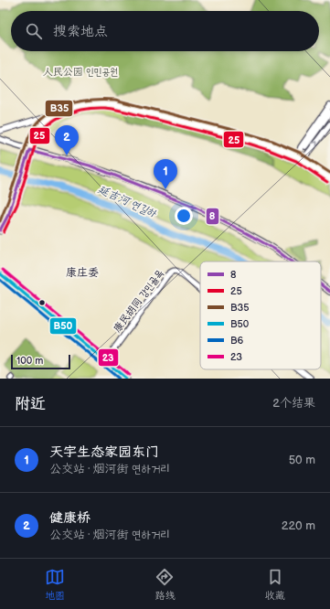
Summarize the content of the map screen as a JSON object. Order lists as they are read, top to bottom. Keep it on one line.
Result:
{"streets":{"street":["康民胡同 강민골목"]},"districts":["康庄委"],"water":["延吉河 연길하"],"parks":["人民公园 인민공원"],"lines":["transit line B35","transit line 25","transit line 8","transit line 23","transit line B50","transit line B6"],"legend":["8","25","B35","B50","B6","23"],"scale_bar":"100 m","page":{"search":"搜索地点","pins":["2","1"],"scale":"100 m","heading":["附近","2个结果"],"list":[{"mark":"1","name":"天宇生态家园东门","note":"公交站 · 烟河街 연하거리","value":"50 m"},{"mark":"2","name":"健康桥","note":"公交站 · 烟河街 연하거리","value":"220 m"}],"nav":["地图","路线","收藏"]}}
